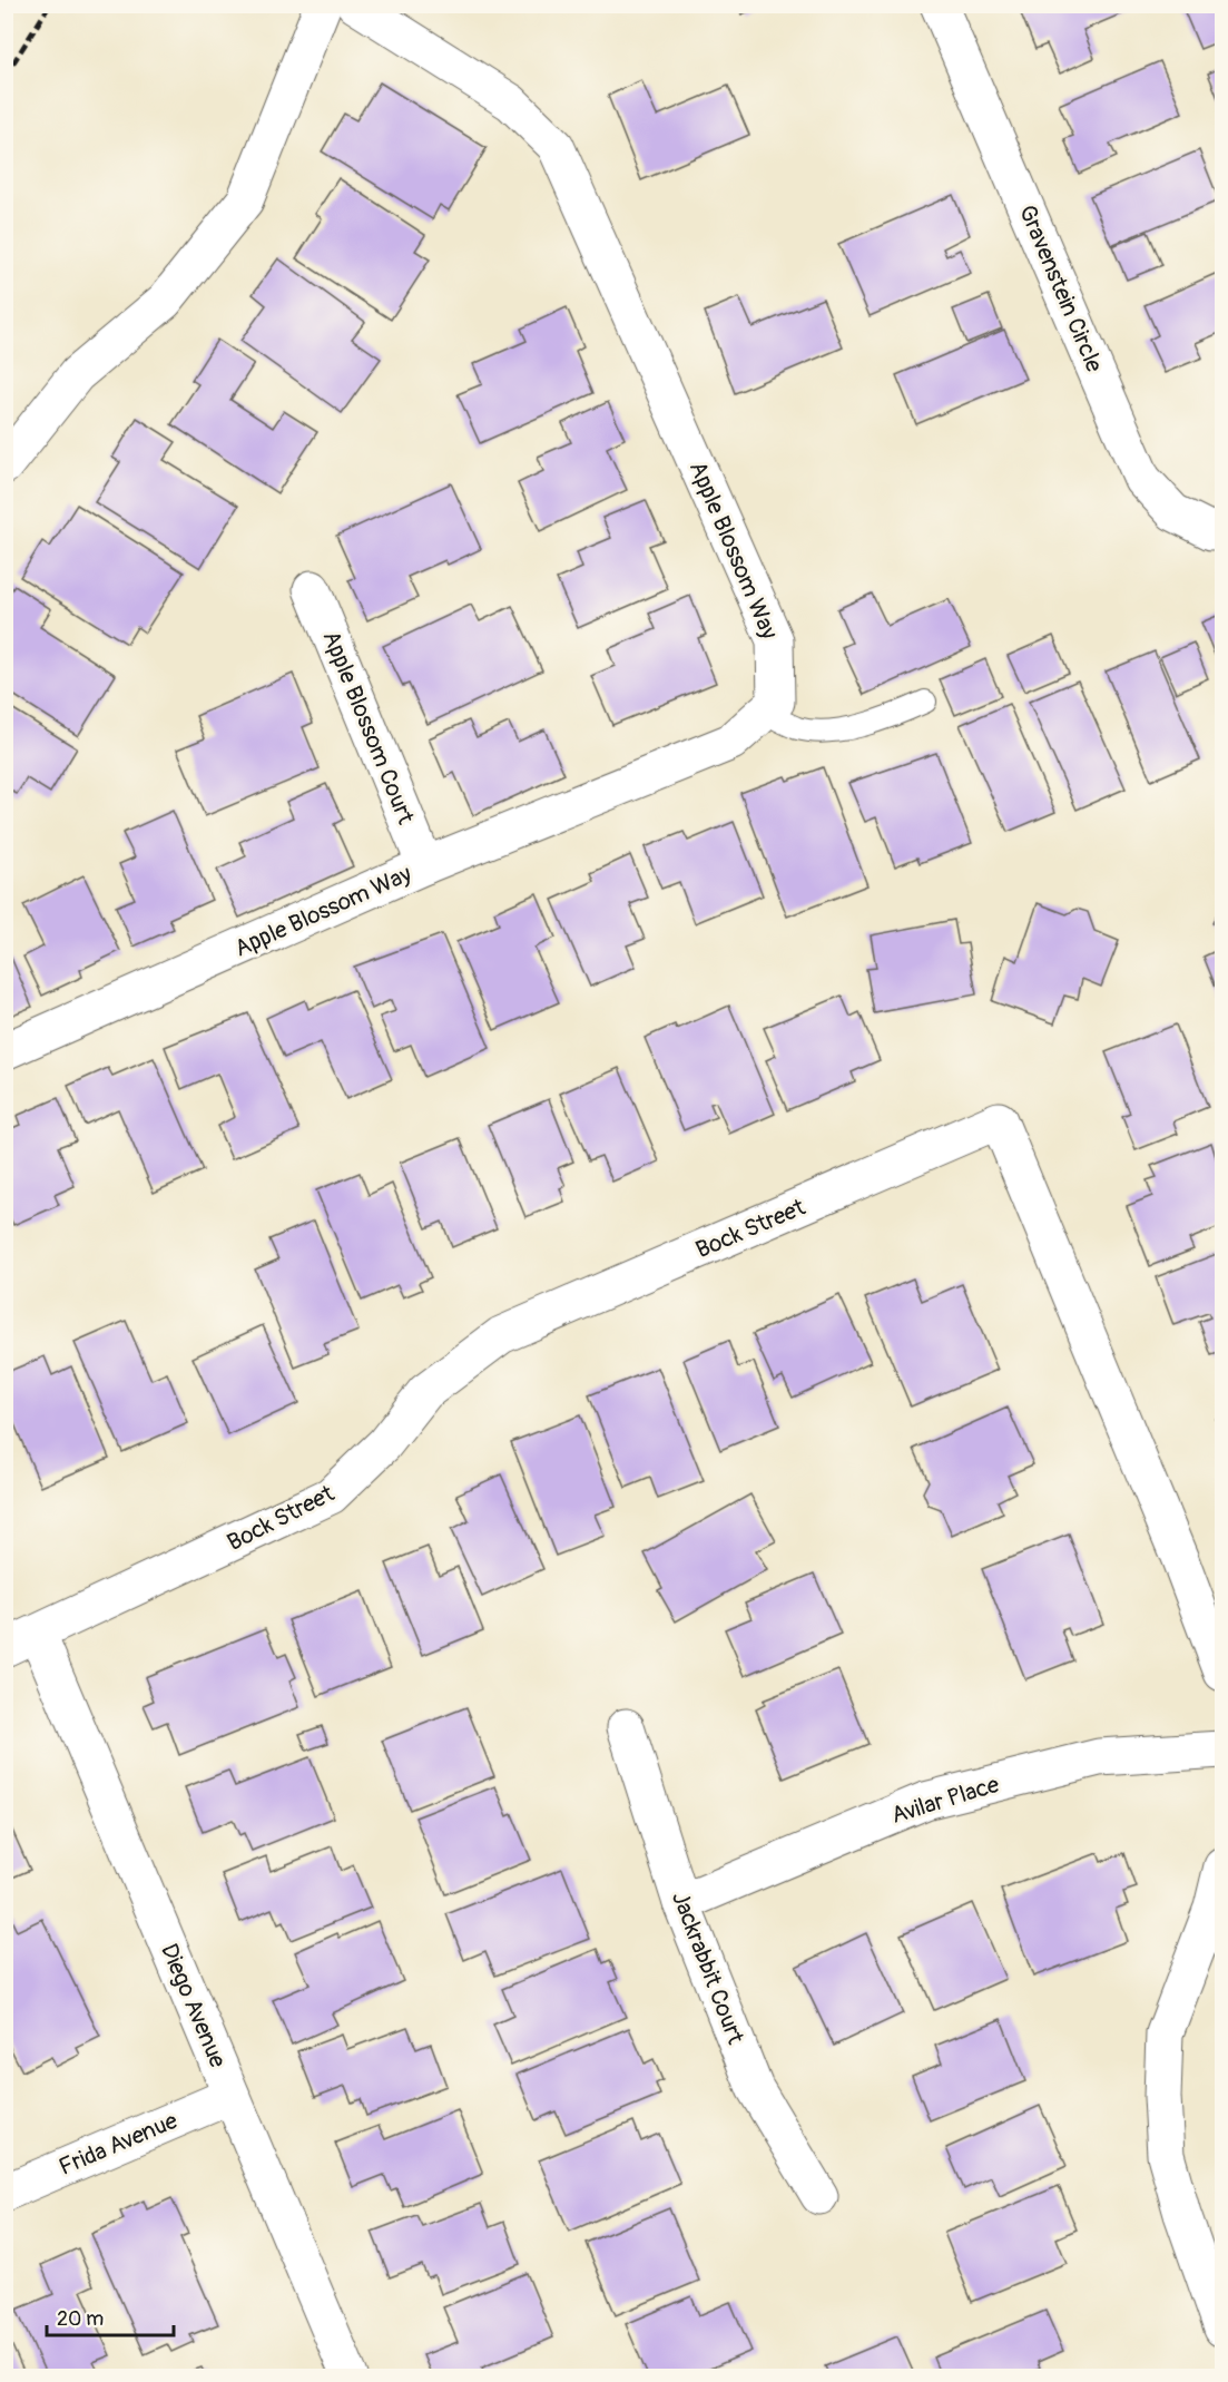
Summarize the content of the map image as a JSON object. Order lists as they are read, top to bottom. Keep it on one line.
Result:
{"streets":{"street":["Gravenstein Circle","Apple Blossom Way","Apple Blossom Court","Bock Street","Avilar Place","Jackrabbit Court","Diego Avenue","Frida Avenue"]},"crossings":[["Apple Blossom Way","Apple Blossom Court"],["Bock Street","Diego Avenue"],["Avilar Place","Jackrabbit Court"],["Diego Avenue","Frida Avenue"]],"scale_bar":"20 m"}
